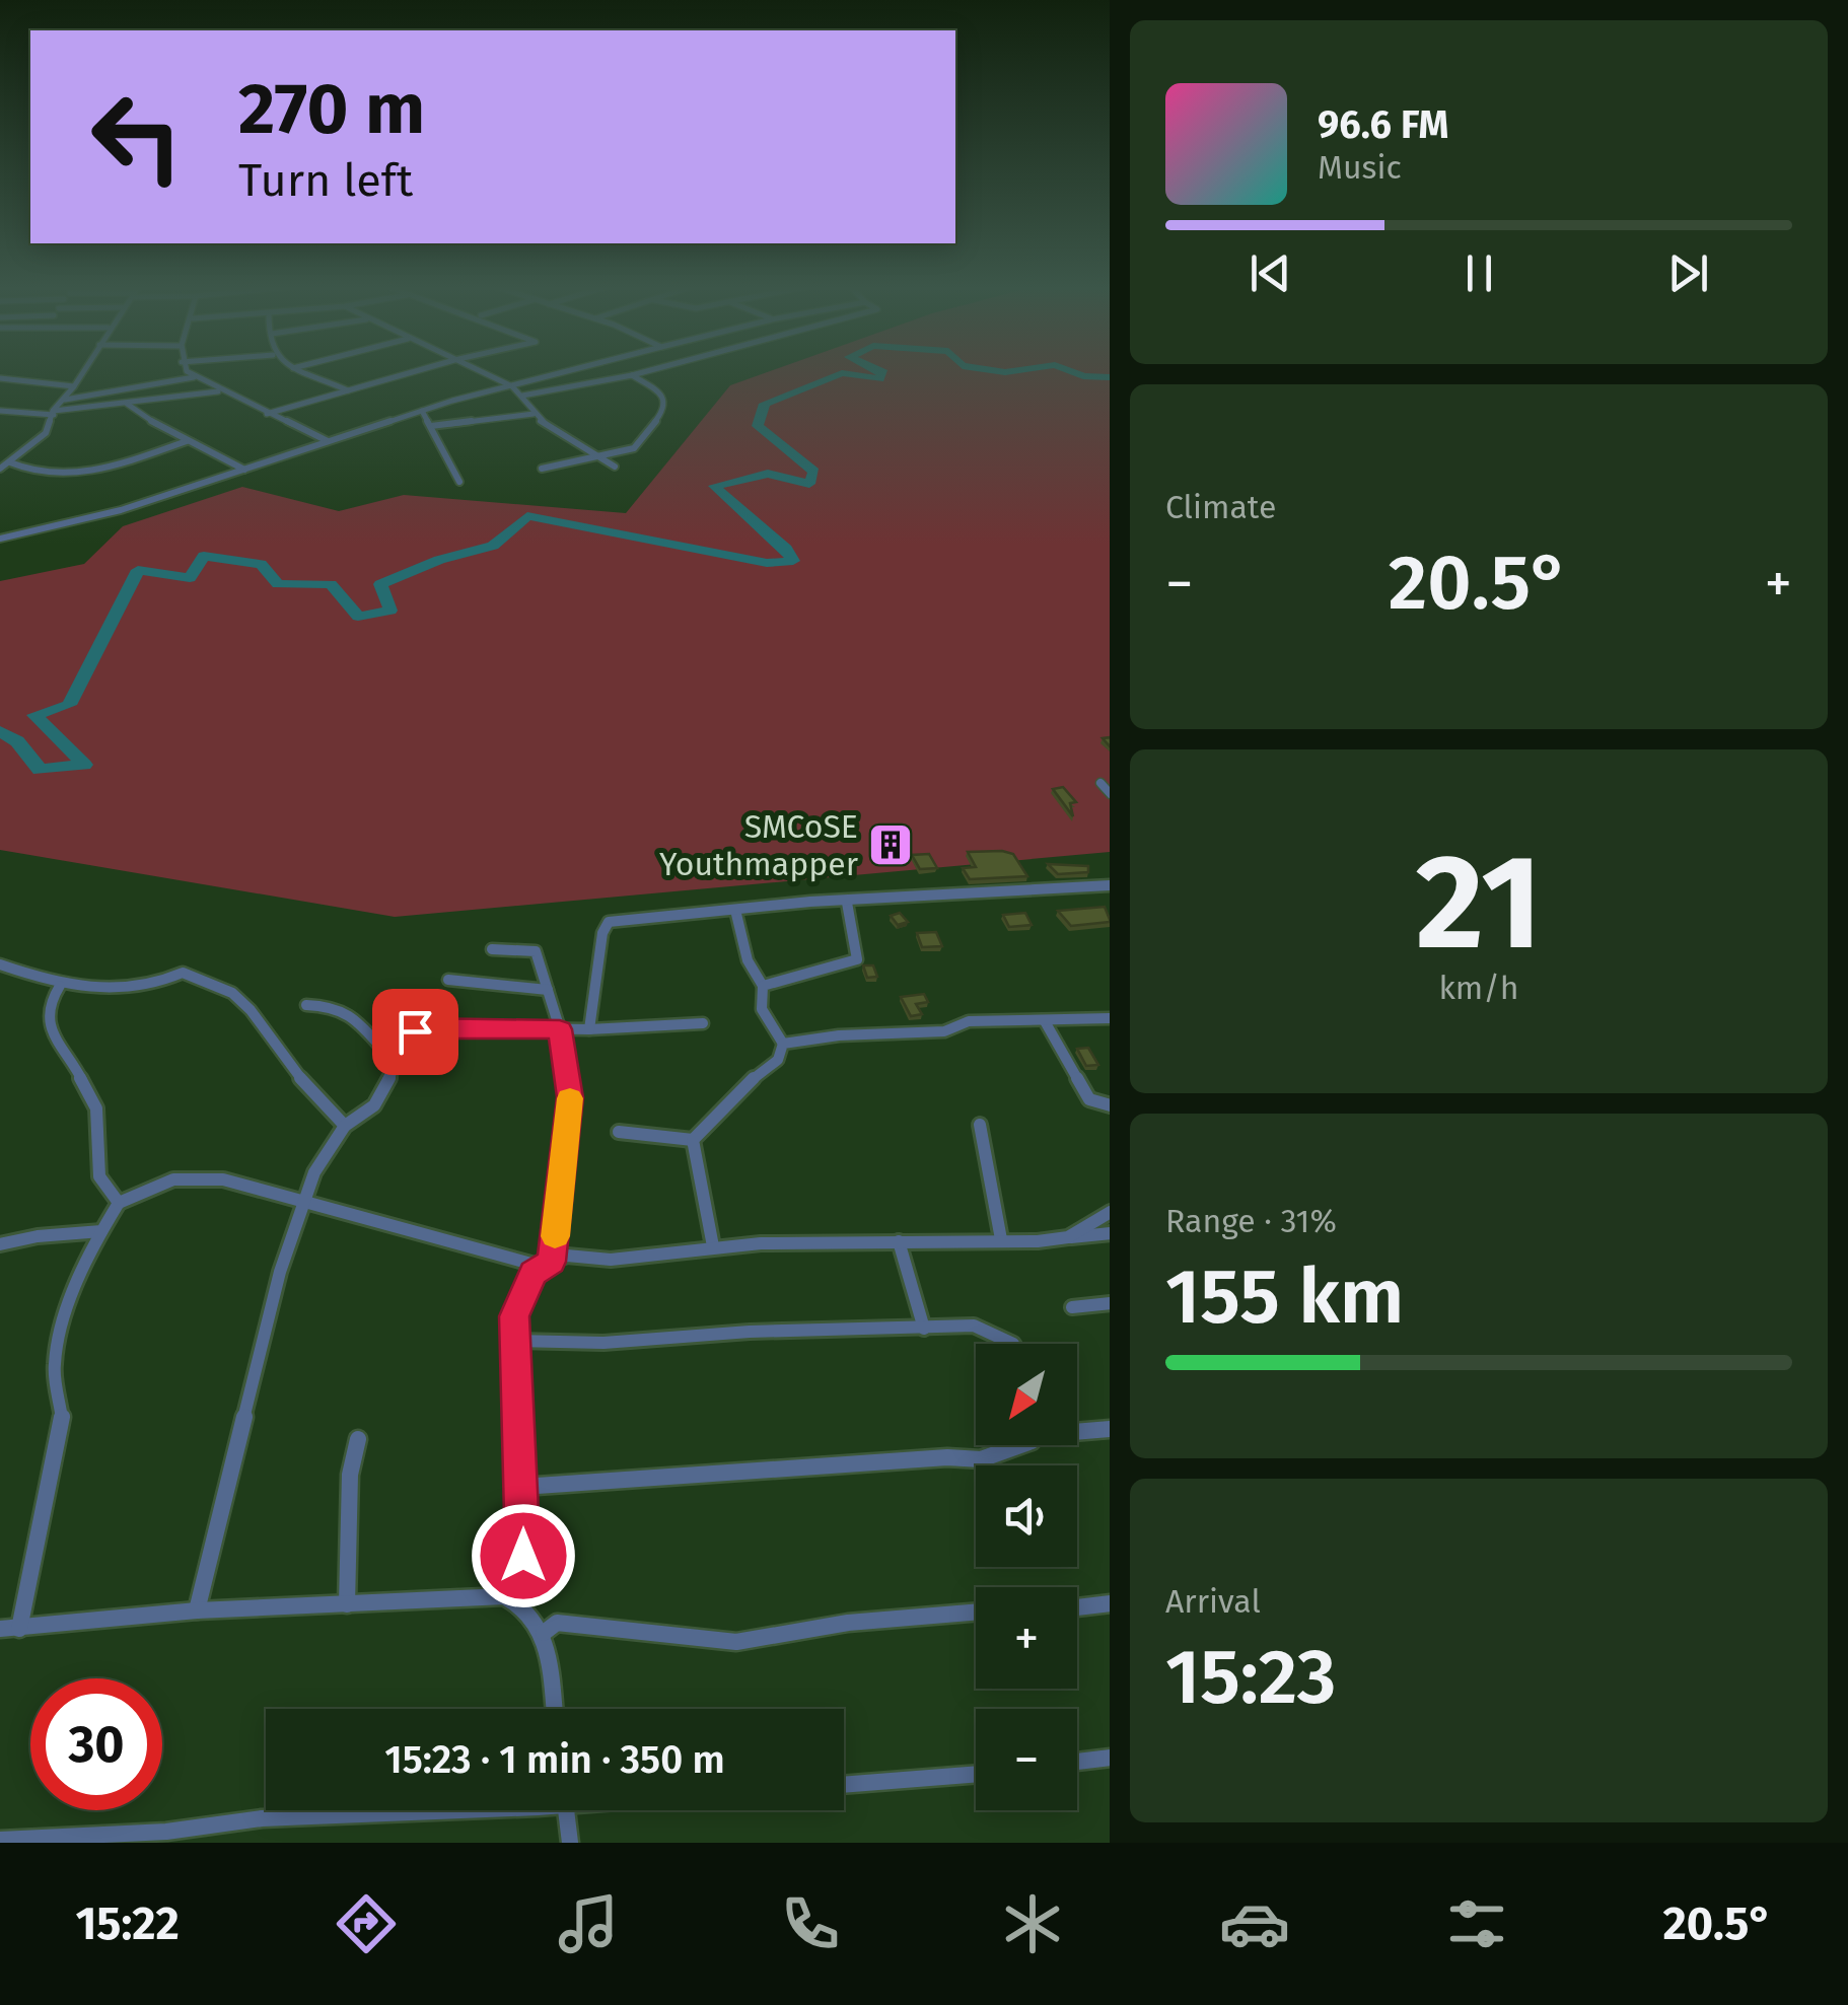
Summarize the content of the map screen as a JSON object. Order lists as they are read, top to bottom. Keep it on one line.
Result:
{"places":{"building":["SMCoSE Youthmapper"]},"north":"bottom left","page":{"turn":["270 m","Turn left"],"song":["96.6 FM","Music"],"tile":["Climate",["21","km/h"],["Range · 31%","155 km"],["Arrival","15:23"]],"heat":["−","20.5°","+"],"map_buttons":["+","−"],"limit":"30","trip":"15:23 · 1 min · 350 m","tabs":["15:22","20.5°"]}}
